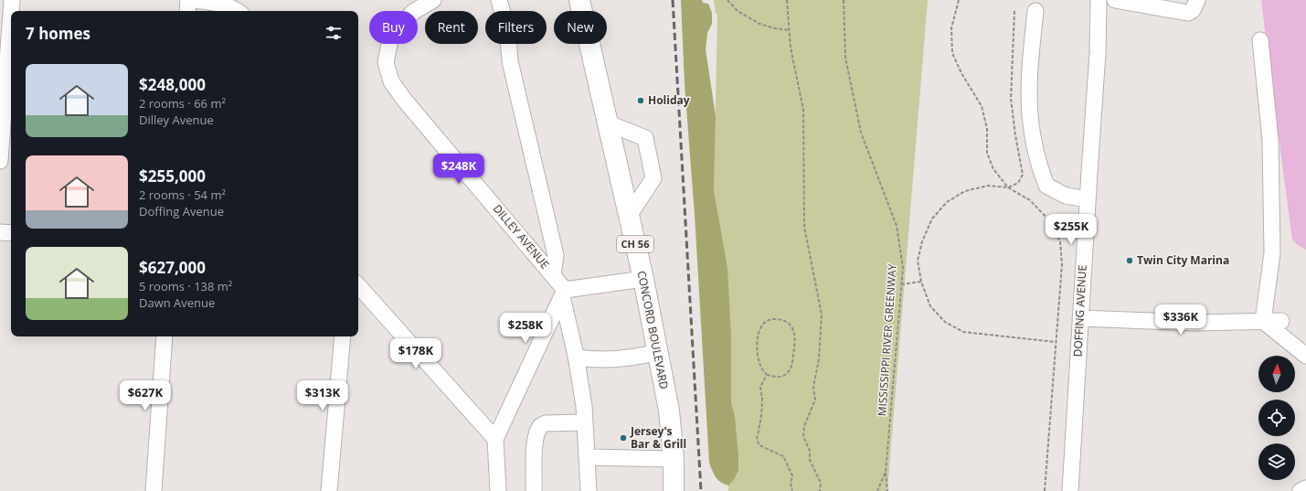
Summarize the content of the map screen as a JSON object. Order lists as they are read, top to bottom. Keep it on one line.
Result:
{"streets":{"main road":["CH 56","CONCORD BOULEVARD"],"street":["DILLEY AVENUE","DOFFING AVENUE"],"path":["MISSISSIPPI RIVER GREENWAY"]},"places":["Holiday","Twin City Marina","Jersey's Bar & Grill"],"north":"top","page":{"chip":["Buy","Rent","Filters","New"],"heading":"7 homes","list":[{"name":"$248,000","note":"2 rooms · 66 m² · Dilley Avenue"},{"name":"$255,000","note":"2 rooms · 54 m² · Doffing Avenue"},{"name":"$627,000","note":"5 rooms · 138 m² · Dawn Avenue"}],"price":["$248K","$255K","$336K","$258K","$178K","$627K","$313K"]}}
